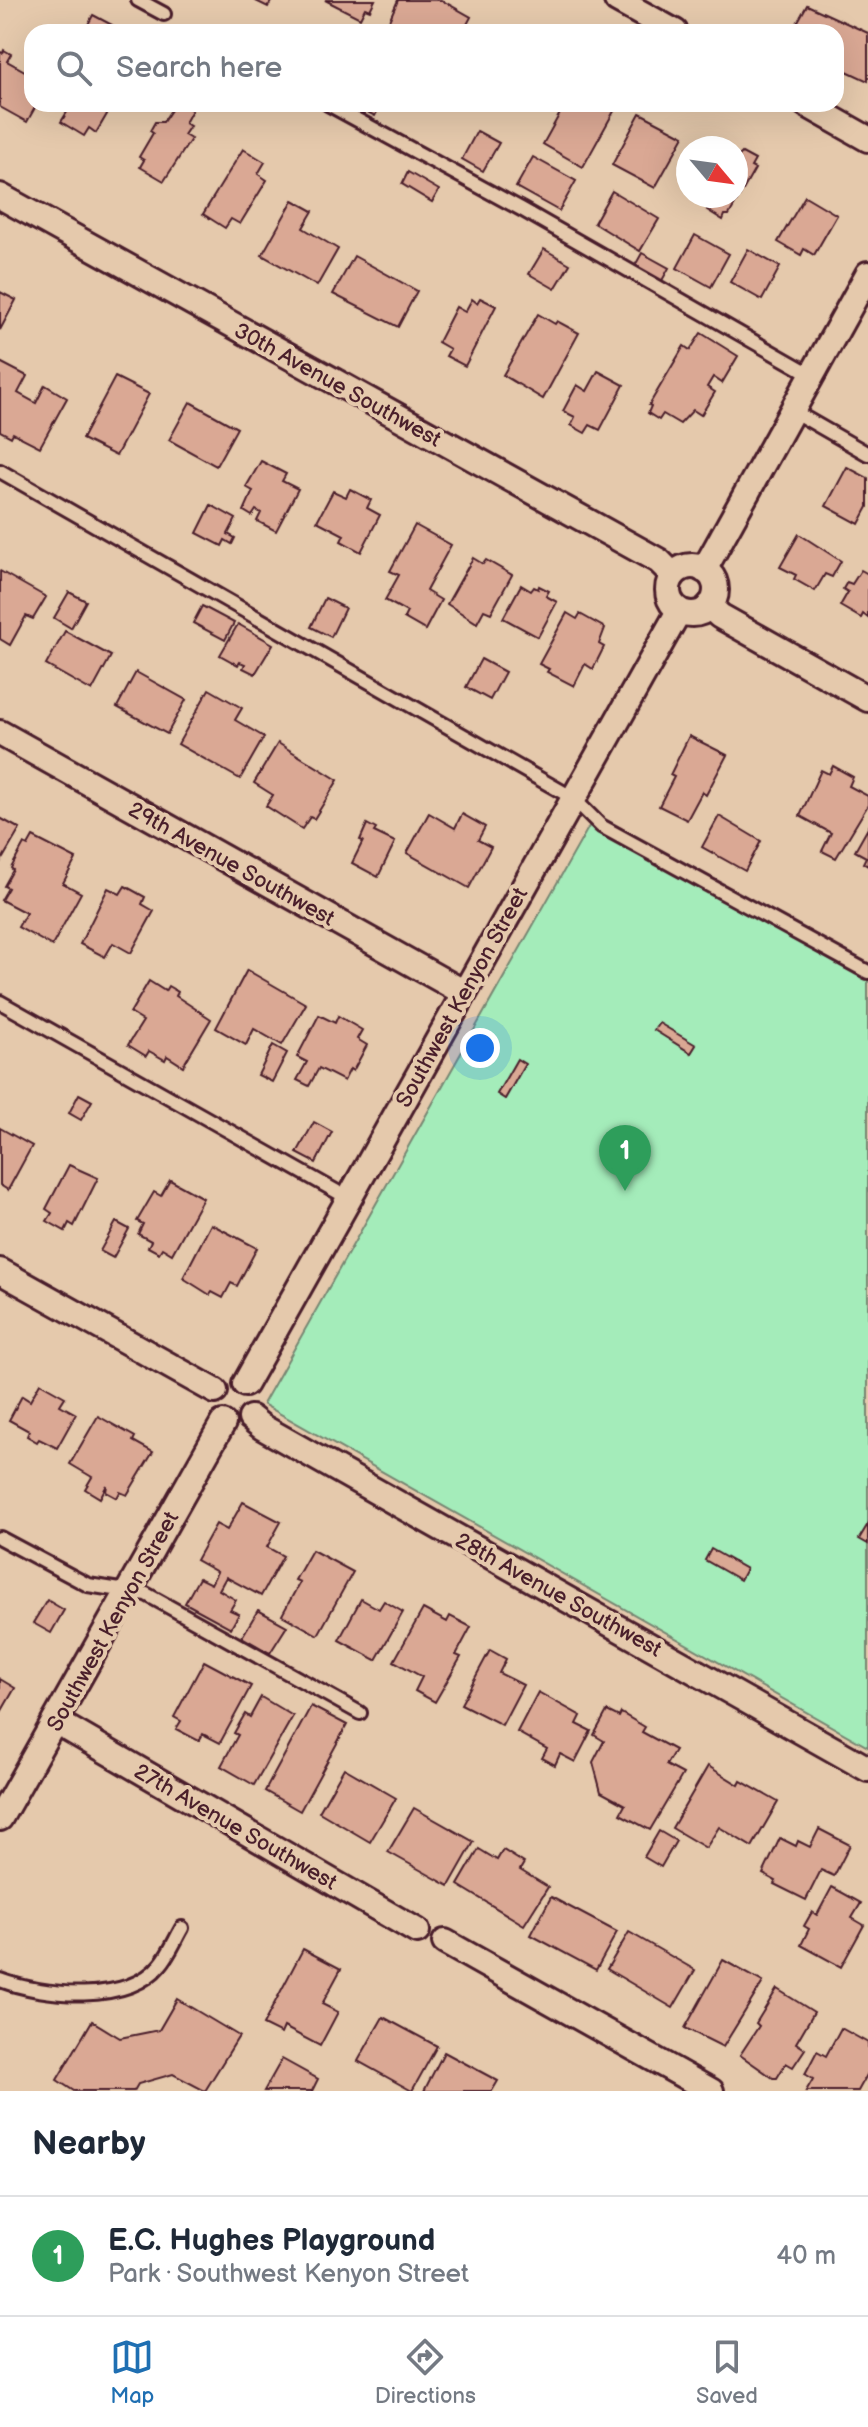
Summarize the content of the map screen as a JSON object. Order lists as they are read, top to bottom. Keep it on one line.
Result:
{"streets":{"street":["30th Avenue Southwest","29th Avenue Southwest","Southwest Kenyon Street","28th Avenue Southwest","27th Avenue Southwest"]},"crossings":[["30th Avenue Southwest","Southwest Kenyon Street"],["29th Avenue Southwest","Southwest Kenyon Street"],["Southwest Kenyon Street","28th Avenue Southwest"],["Southwest Kenyon Street","27th Avenue Southwest"]],"north":"bottom right","page":{"search":"Search here","pins":"1","heading":"Nearby","list":[{"mark":"1","name":"E.C. Hughes Playground","note":"Park · Southwest Kenyon Street","value":"40 m"}],"nav":["Map","Directions","Saved"]}}
